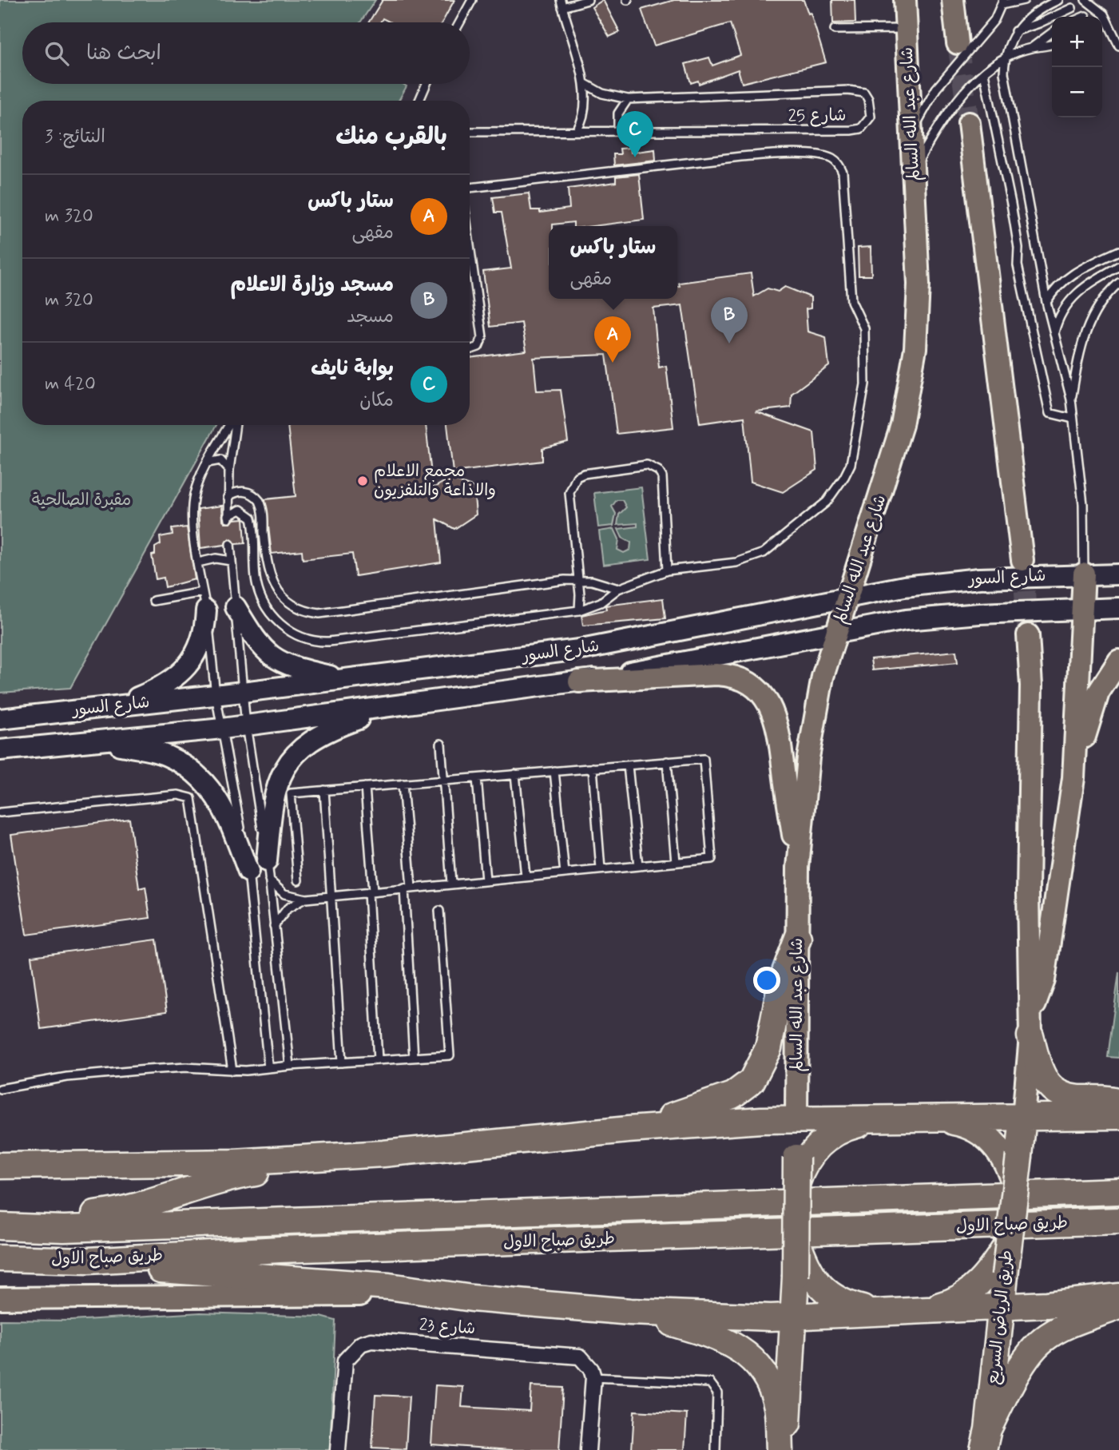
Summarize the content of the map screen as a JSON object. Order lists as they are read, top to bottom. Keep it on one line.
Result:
{"streets":{"highway":["طريق صباح الاول","طريق الرياض السريع"],"main road":["شارع عبد الله السالم","شارع السور"],"street":["شارع 23"],"lane":["شارع 25"]},"crossings":[["شارع عبد الله السالم","شارع السور"]],"parks":["مقبرة الصالحية"],"places":["مجمع الاعلام والاذاعة والتلفزيون"],"page":{"map_buttons":["+","−"],"search":"ابحث هنا","heading":["بالقرب منك","النتائج: 3"],"pins":["C","B","A"],"list":[{"mark":"A","name":"ستار باكس","note":"مقهى","value":"320 m"},{"mark":"B","name":"مسجد وزارة الاعلام","note":"مسجد","value":"320 m"},{"mark":"C","name":"بوابة نايف","note":"مكان","value":"420 m"}],"popup":["ستار باكس","مقهى"]}}
